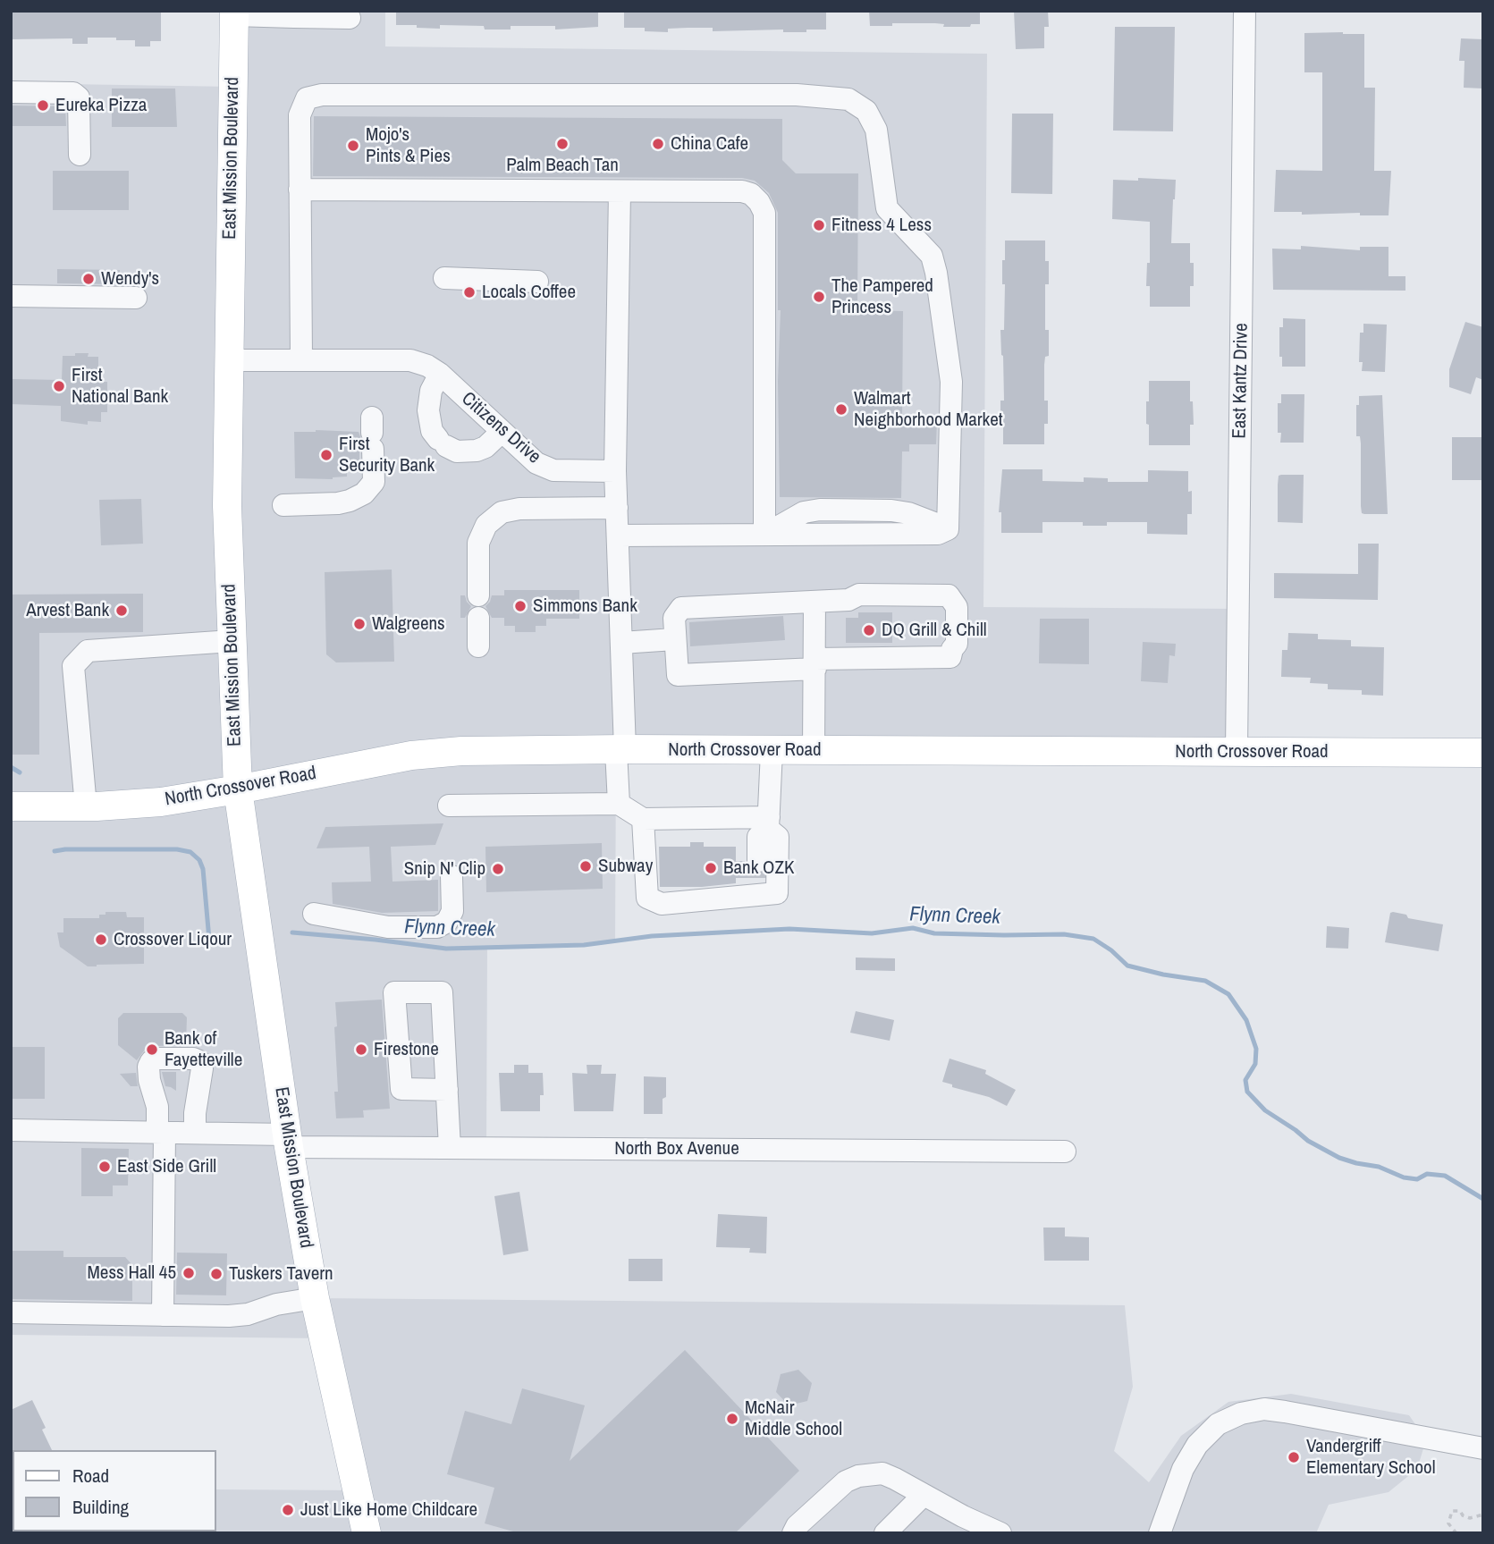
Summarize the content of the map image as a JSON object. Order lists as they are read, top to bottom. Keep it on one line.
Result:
{"streets":{"main road":["East Mission Boulevard","North Crossover Road"],"street":["East Kantz Drive","Citizens Drive","North Box Avenue"]},"crossings":[["East Mission Boulevard","Citizens Drive"],["East Mission Boulevard","North Crossover Road"],["East Mission Boulevard","North Box Avenue"],["East Kantz Drive","North Crossover Road"]],"water":["Flynn Creek"],"places":["Eureka Pizza","Palm Beach Tan","China Cafe","Mojo's Pints & Pies","Fitness 4 Less","Wendy's","Locals Coffee","The Pampered Princess","First National Bank","Walmart Neighborhood Market","First Security Bank","Simmons Bank","Arvest Bank","Walgreens","DQ Grill & Chill","Subway","Bank OZK","Snip N' Clip","Crossover Liqour","Bank of Fayetteville","Firestone","East Side Grill","Mess Hall 45","Tuskers Tavern","McNair Middle School","Vandergriff Elementary School","Just Like Home Childcare"],"legend":["Road","Building"]}
